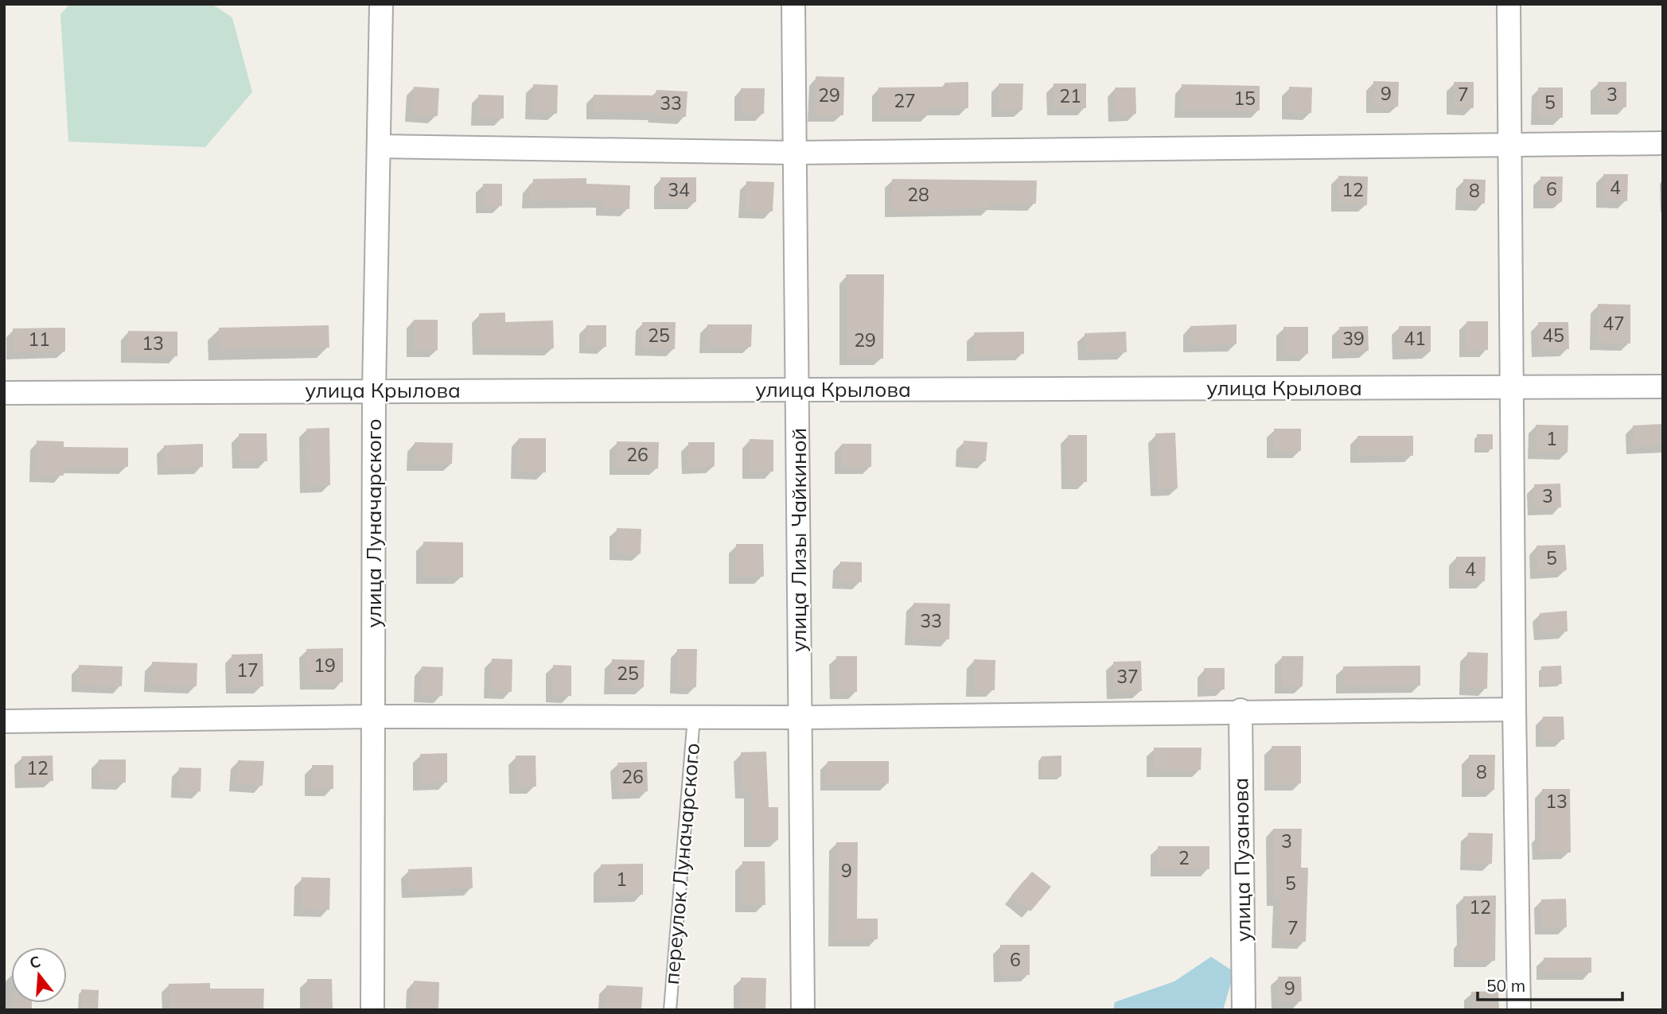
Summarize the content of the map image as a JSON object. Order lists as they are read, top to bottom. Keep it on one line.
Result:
{"streets":{"street":["улица Крылова","улица Луначарского","улица Лизы Чайкиной","улица Пузанова"],"lane":["переулок Луначарского"]},"crossings":[["улица Крылова","улица Луначарского"],["улица Крылова","улица Лизы Чайкиной"]],"house_numbers":["9","7","3","29","21","15","27","5","33","4","6","34","12","8","28","47","25","45","39","41","11","29","13","1","26","3","5","4","33","19","17","25","37","12","8","26","13","3","2","9","1","5","12","7","6","9"],"scale_bar":"50 m","north":"top"}
